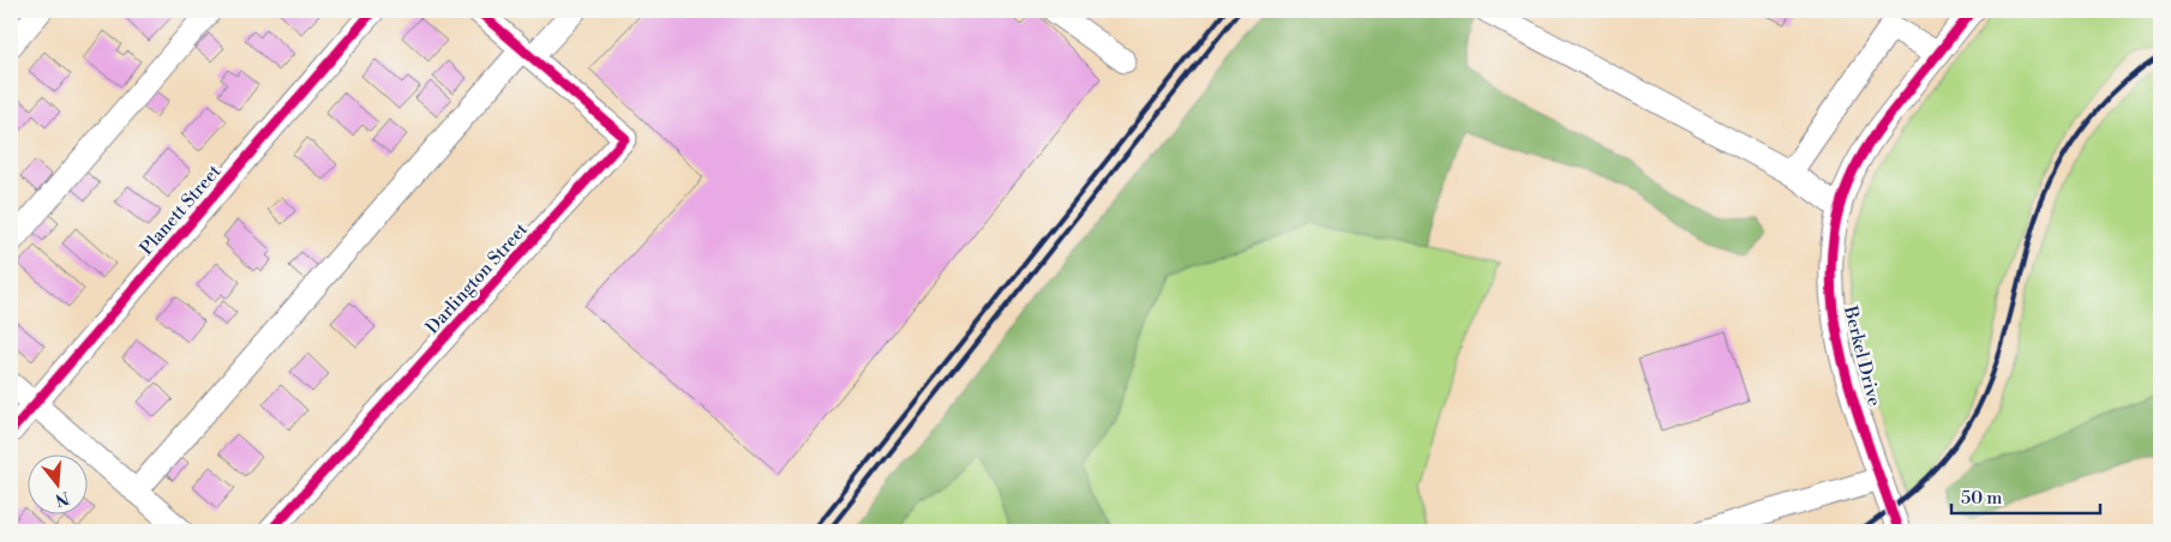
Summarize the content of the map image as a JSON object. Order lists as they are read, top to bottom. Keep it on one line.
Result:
{"streets":{"street":["Planett Street","Darlington Street","Berkel Drive"]},"scale_bar":"50 m","north":"bottom"}
